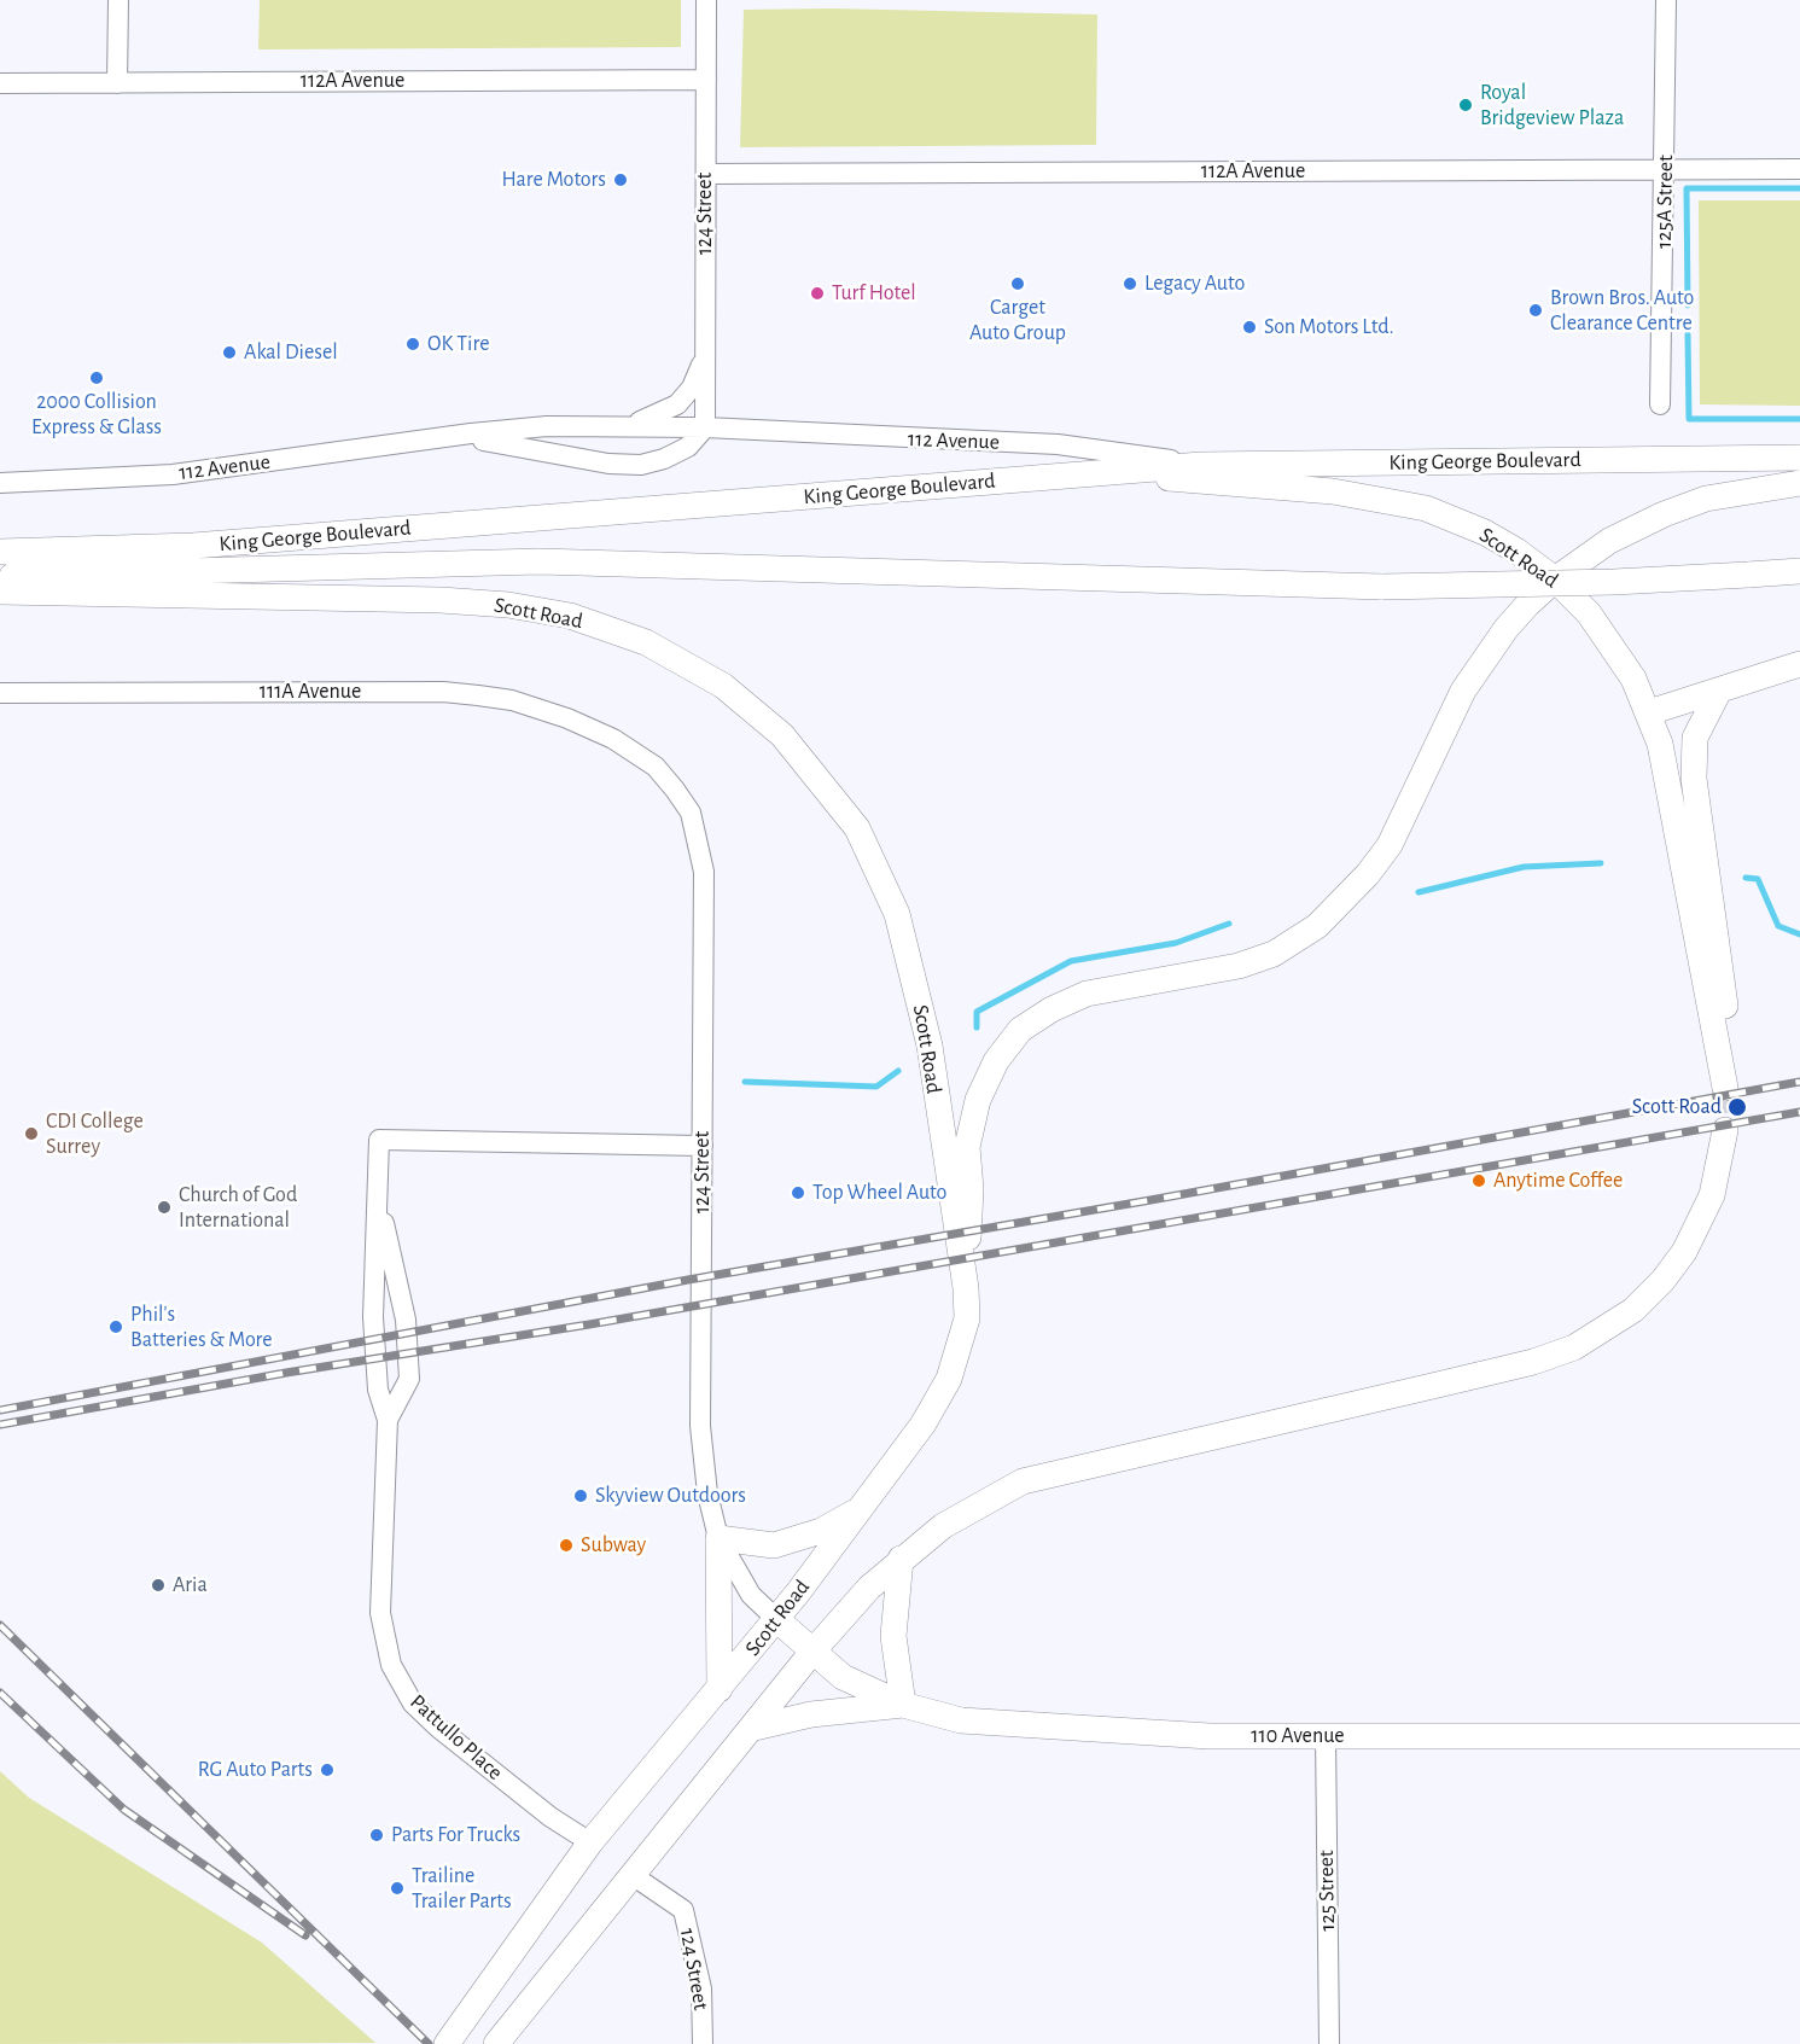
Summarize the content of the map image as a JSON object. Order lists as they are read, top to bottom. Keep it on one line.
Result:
{"streets":{"main road":["King George Boulevard","Scott Road","110 Avenue"],"street":["112A Avenue","125A Street","124 Street","112 Avenue","111A Avenue","Pattullo Place","125 Street"]},"crossings":[["112A Avenue","125A Street"],["112A Avenue","124 Street"],["124 Street","112 Avenue"],["124 Street","Scott Road"],["124 Street","111A Avenue"],["124 Street","110 Avenue"],["124 Street","Pattullo Place"],["112 Avenue","King George Boulevard"],["King George Boulevard","Scott Road"],["Scott Road","110 Avenue"],["Scott Road","Pattullo Place"],["110 Avenue","125 Street"]],"places":["Royal Bridgeview Plaza","Hare Motors","Carget Auto Group","Legacy Auto","Turf Hotel","Brown Bros. Auto Clearance Centre","Son Motors Ltd.","OK Tire","Akal Diesel","2000 Collision Express & Glass","Scott Road","CDI College Surrey","Anytime Coffee","Top Wheel Auto","Church of God International","Phil's Batteries & More","Skyview Outdoors","Subway","Aria","RG Auto Parts","Parts For Trucks","Trailine Trailer Parts"]}
